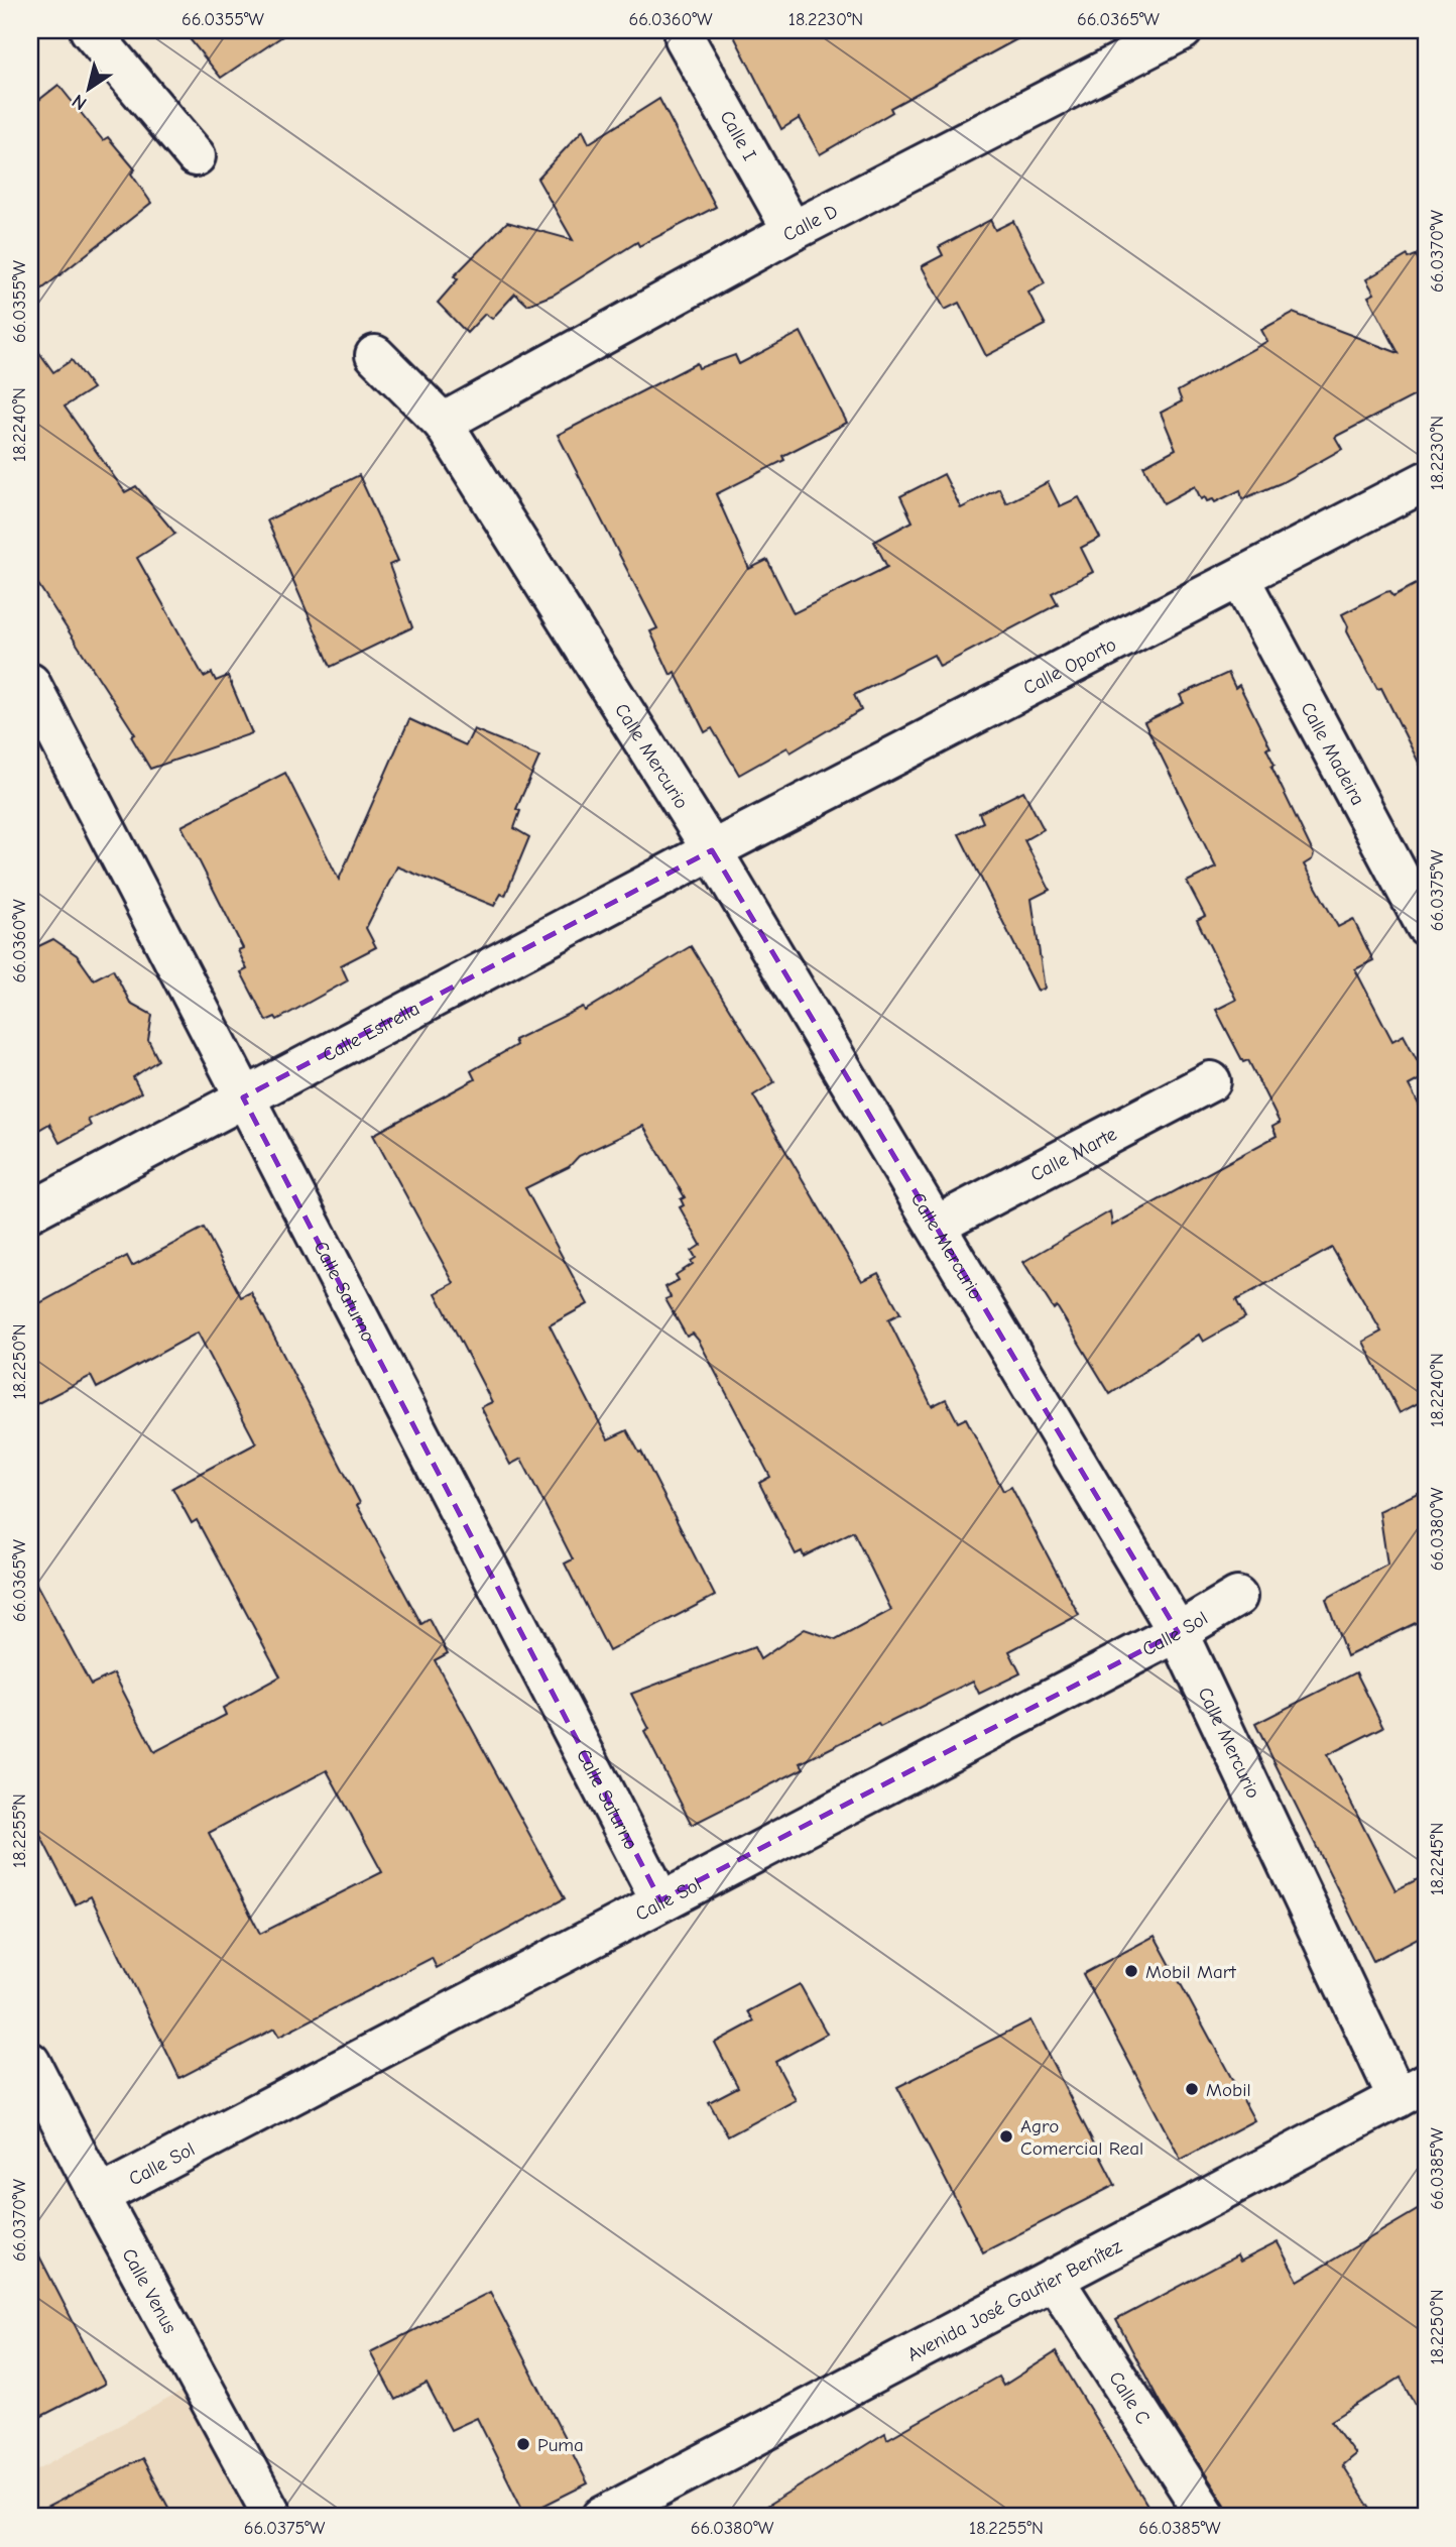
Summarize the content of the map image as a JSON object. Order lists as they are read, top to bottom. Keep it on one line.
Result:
{"streets":{"street":["Calle I","Calle D","Calle Oporto","Calle Madeira","Calle Mercurio","Calle Estrella","Calle Marte","Calle Saturno","Calle Sol","Calle Venus","Avenida José Gautier Benítez","Calle C"]},"crossings":[["Calle I","Calle D"],["Calle D","Calle Mercurio"],["Calle Oporto","Calle Madeira"],["Calle Oporto","Calle Mercurio"],["Calle Oporto","Calle Estrella"],["Calle Mercurio","Calle Estrella"],["Calle Mercurio","Calle Marte"],["Calle Mercurio","Calle Sol"],["Calle Mercurio","Avenida José Gautier Benítez"],["Calle Estrella","Calle Saturno"],["Calle Saturno","Calle Sol"],["Calle Sol","Calle Venus"],["Avenida José Gautier Benítez","Calle C"]],"places":["Mobil Mart","Mobil","Agro Comercial Real","Puma"],"north":"bottom left","coordinates":["66.0355°W","66.0360°W","18.2230°N","66.0365°W","66.0370°W","18.2240°N","66.0375°W","18.2250°N","66.0380°W","18.2255°N","18.2245°N","66.0385°W"]}
